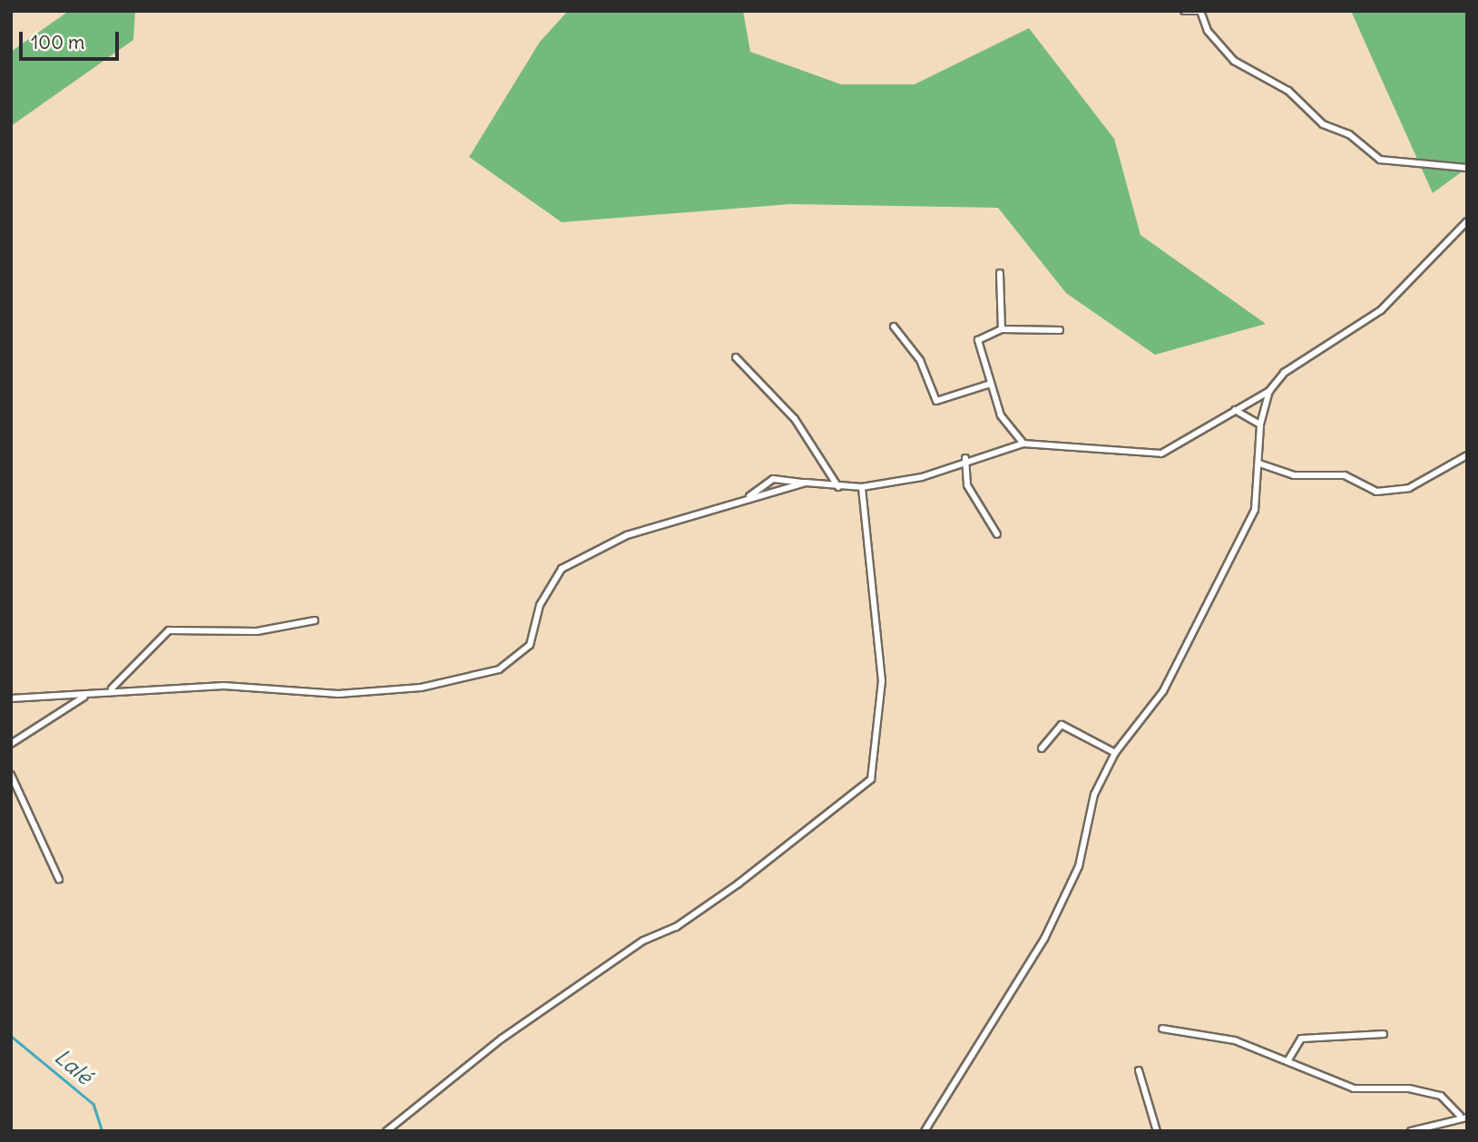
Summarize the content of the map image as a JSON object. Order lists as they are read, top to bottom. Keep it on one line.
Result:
{"water":["Lalé"],"scale_bar":"100 m"}
